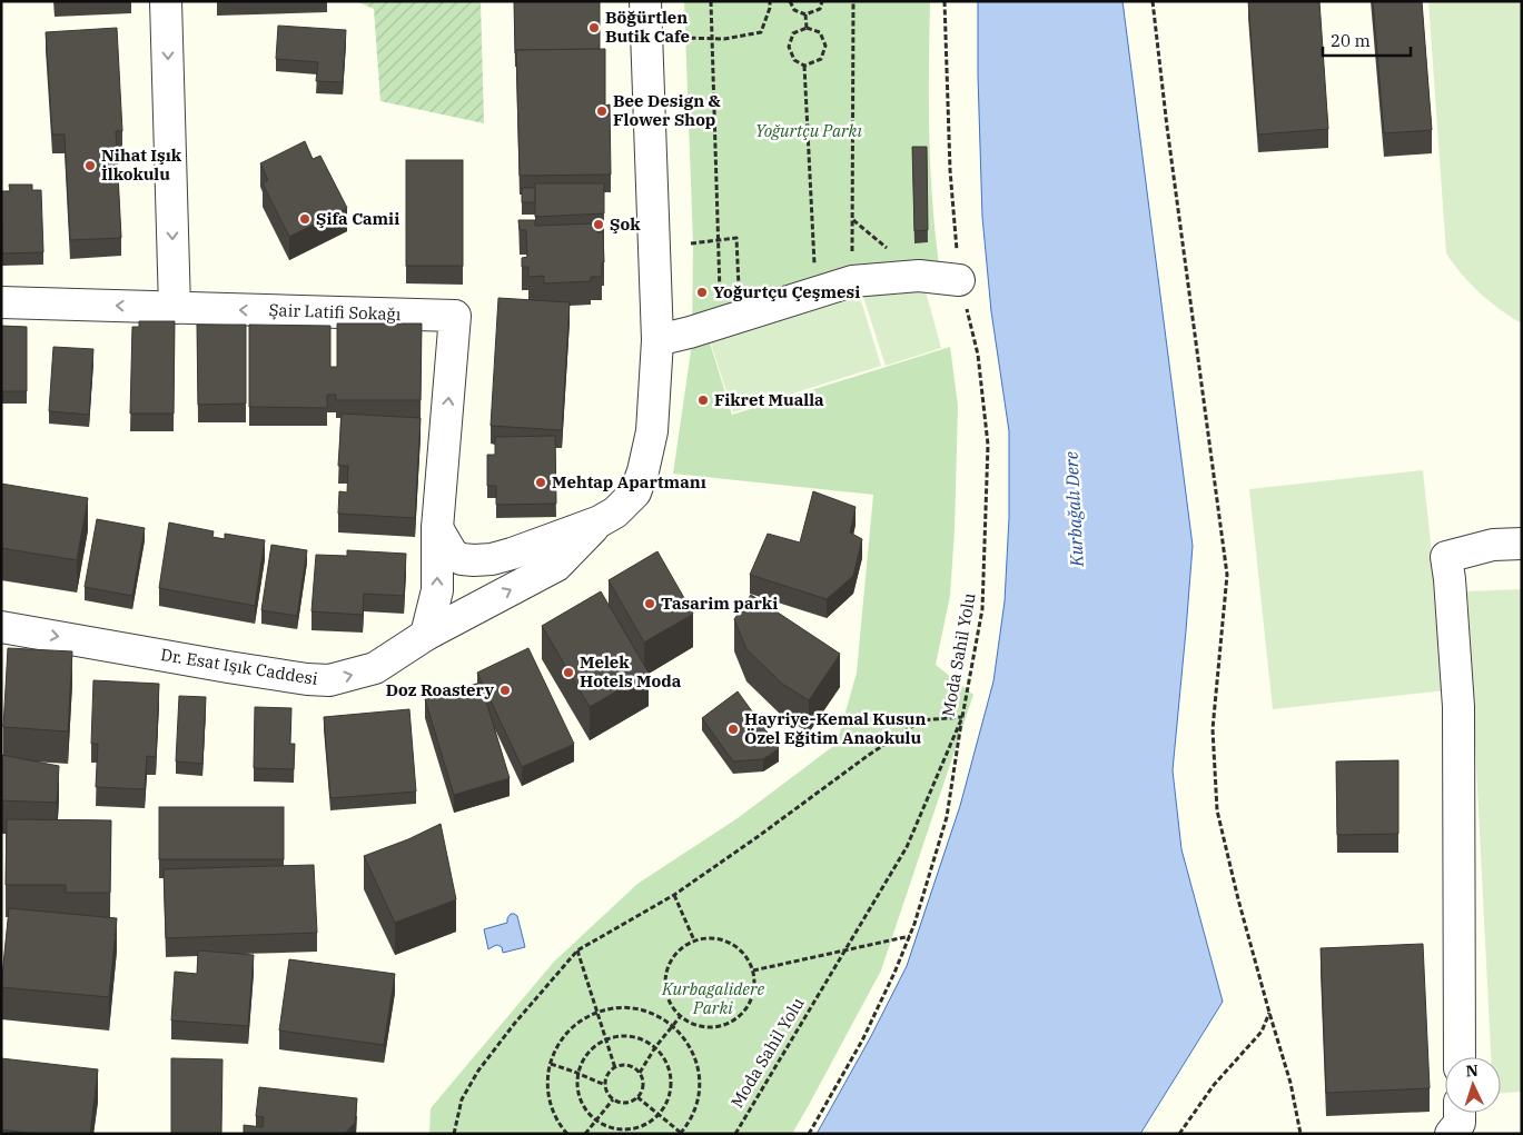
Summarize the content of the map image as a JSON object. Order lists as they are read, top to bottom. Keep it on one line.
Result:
{"streets":{"street":["Şair Latifi Sokağı","Dr. Esat Işık Caddesi"],"path":["Moda Sahil Yolu"]},"crossings":[["Şair Latifi Sokağı","Dr. Esat Işık Caddesi"]],"one_way":["Dr. Esat Işık Caddesi"],"water":["Kurbağalı Dere"],"parks":["Yoğurtçu Parkı","Kurbagalidere Parki"],"places":["Böğürtlen Butik Cafe","Bee Design & Flower Shop","Nihat Işık İlkokulu","Şifa Camii","Şok","Yoğurtçu Çeşmesi","Fikret Mualla","Mehtap Apartmanı","Tasarim parki","Melek Hotels Moda","Doz Roastery","Hayriye-Kemal Kusun Özel Eğitim Anaokulu"],"scale_bar":"20 m","north":"top"}
